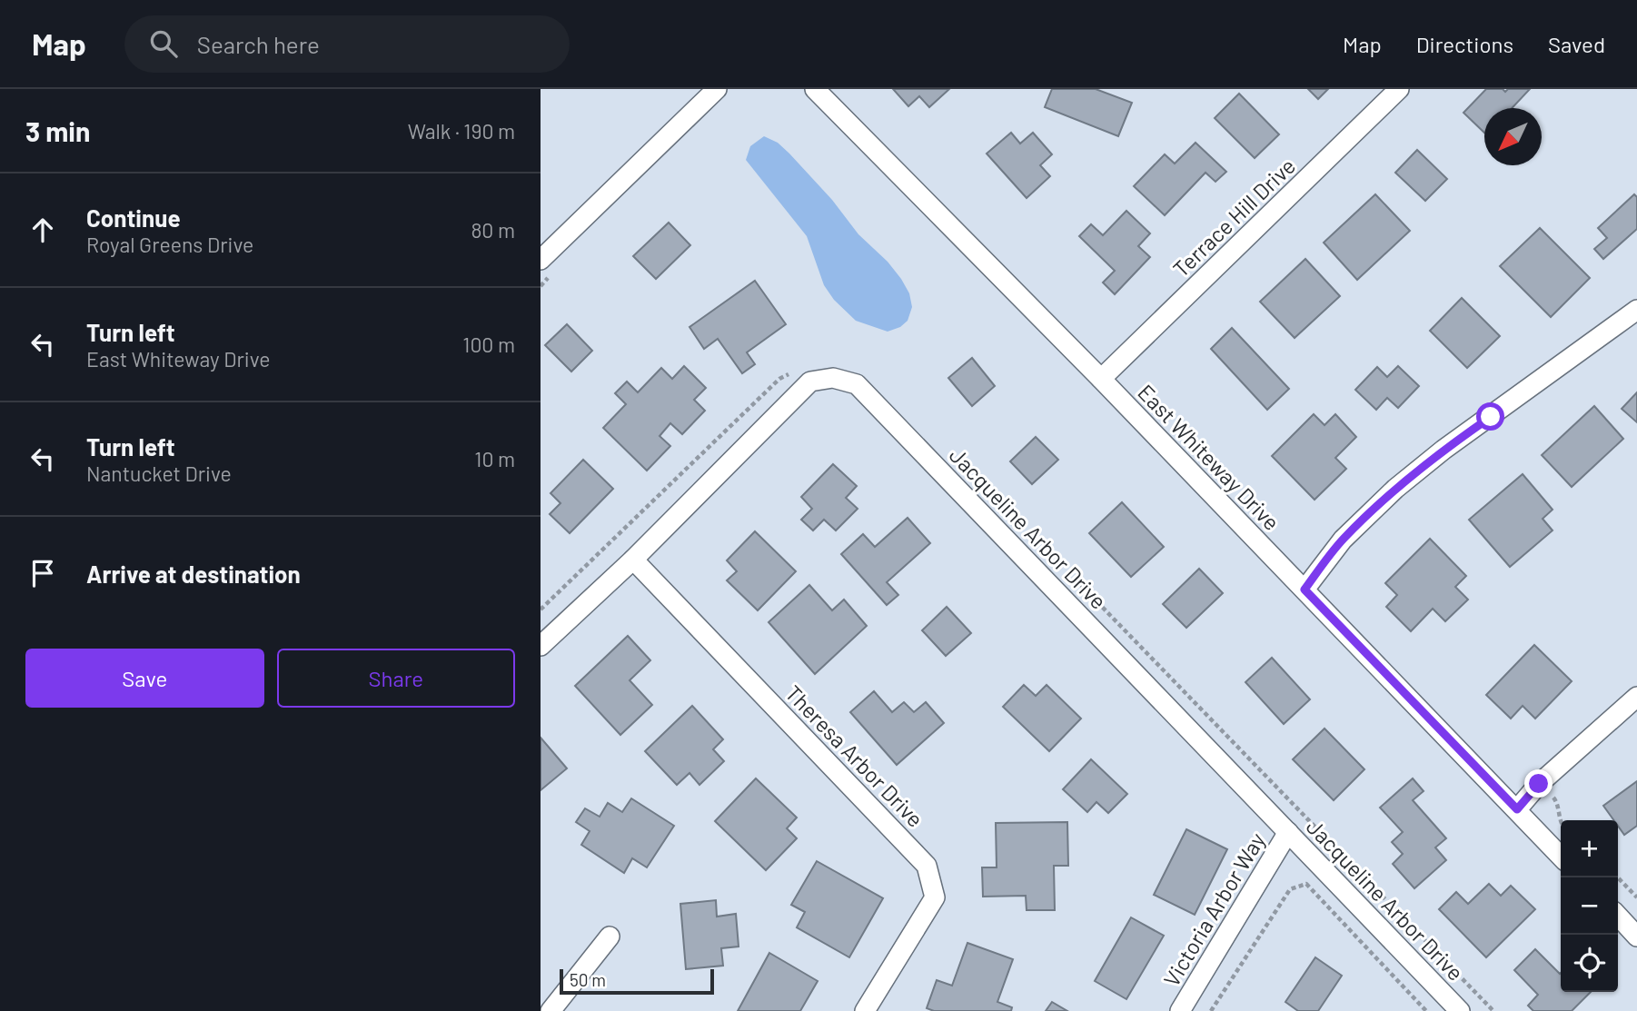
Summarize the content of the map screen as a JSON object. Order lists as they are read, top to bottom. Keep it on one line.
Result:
{"streets":{"street":["Terrace Hill Drive","East Whiteway Drive","Jacqueline Arbor Drive","Theresa Arbor Drive","Victoria Arbor Way"]},"crossings":[["Terrace Hill Drive","East Whiteway Drive"],["Jacqueline Arbor Drive","Theresa Arbor Drive"],["Jacqueline Arbor Drive","Victoria Arbor Way"]],"scale_bar":"50 m","north":"bottom left","page":{"header":"Map","search":"Search here","nav":["Map","Directions","Saved"],"heading":["3 min","Walk · 190 m"],"list":[["Continue","Royal Greens Drive","80 m"],["Turn left","East Whiteway Drive","100 m"],["Turn left","Nantucket Drive","10 m"],"Arrive at destination"],"buttons":["Save","Share"],"map_buttons":["+","−"],"scale":"50 m"}}
